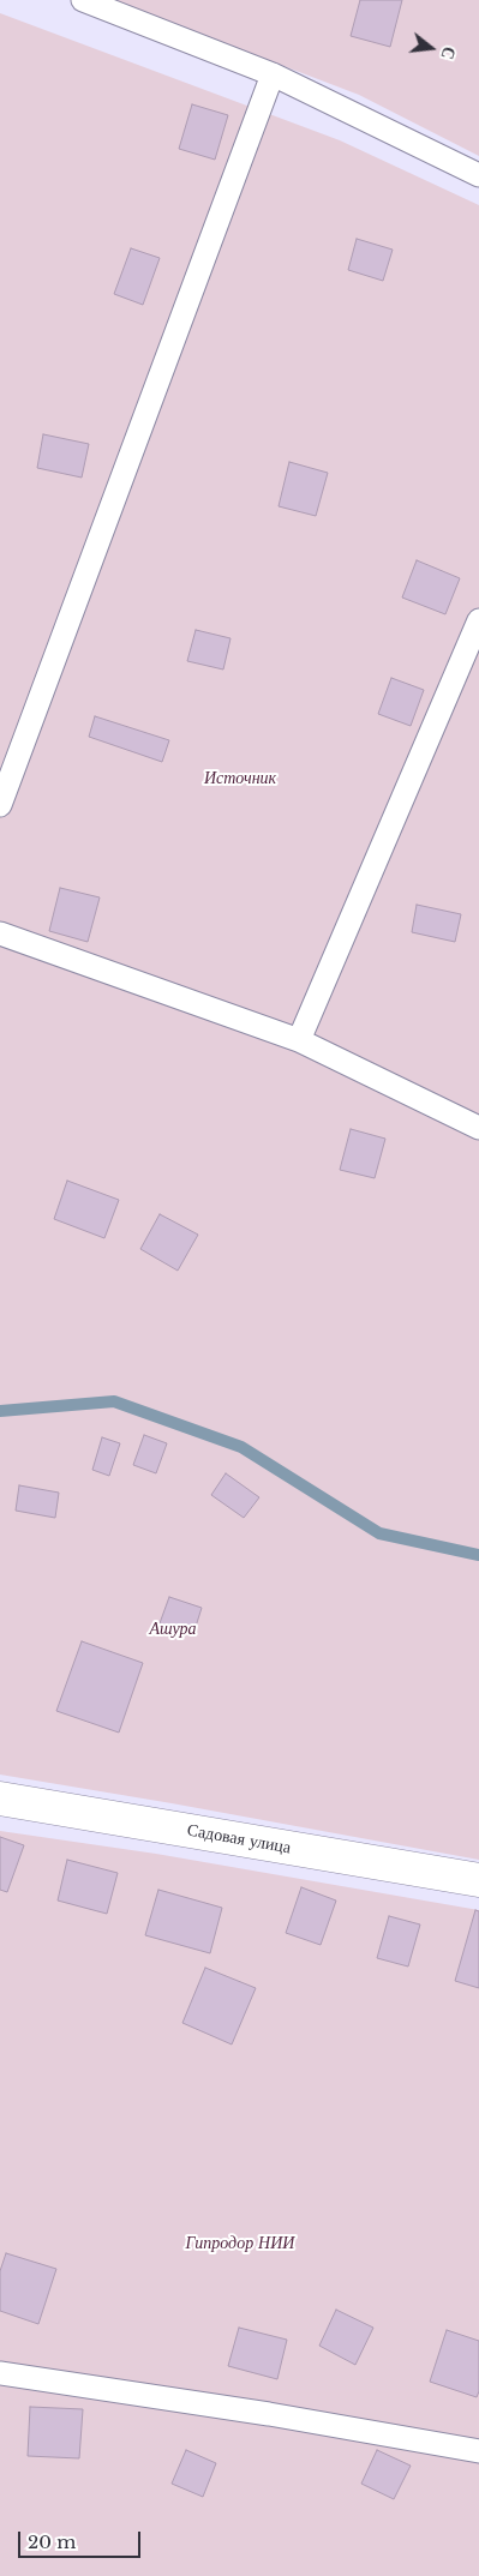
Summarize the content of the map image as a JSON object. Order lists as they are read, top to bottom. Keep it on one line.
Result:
{"streets":{"street":["Садовая улица"]},"parks":["Источник","Ашура","Гипродор НИИ"],"scale_bar":"20 m","north":"right"}
